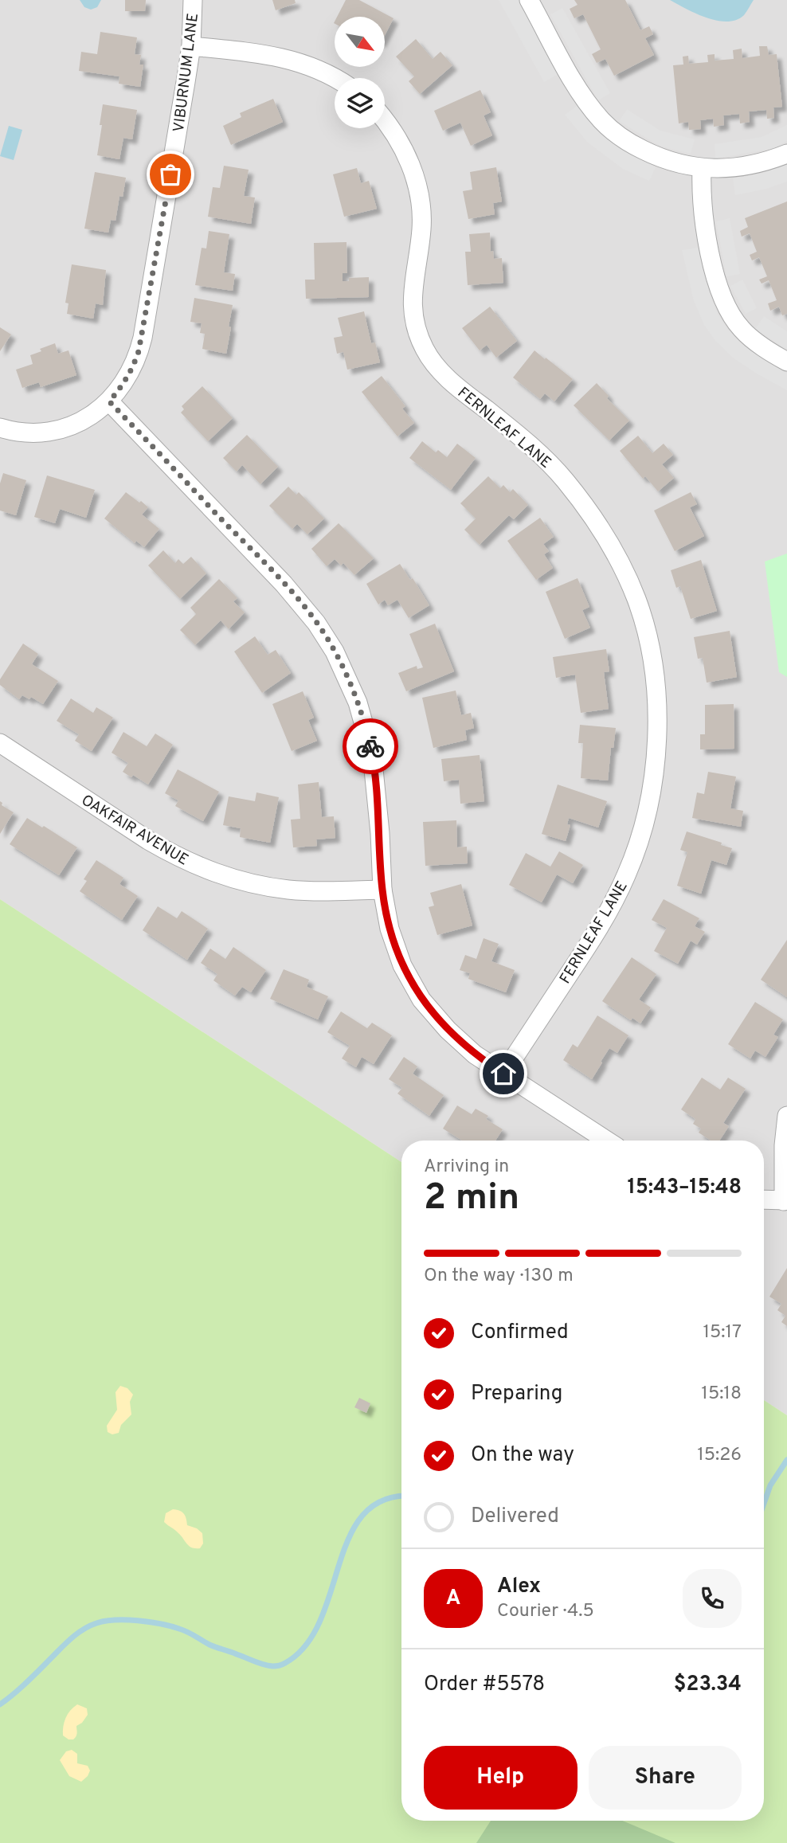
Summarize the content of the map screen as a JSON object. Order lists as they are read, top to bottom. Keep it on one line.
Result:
{"streets":{"street":["VIBURNUM LANE","FERNLEAF LANE","OAKFAIR AVENUE"]},"north":"bottom right","page":{"heading":["2 min","Arriving in","15:43–15:48"],"panel":["Alex","Courier · 4.5","Order #5578","$23.34"],"bar":"On the way · 130 m","list":[["Confirmed","15:17"],["Preparing","15:18"],["On the way","15:26"],"Delivered"],"round":"A","buttons":["Help","Share"]}}
